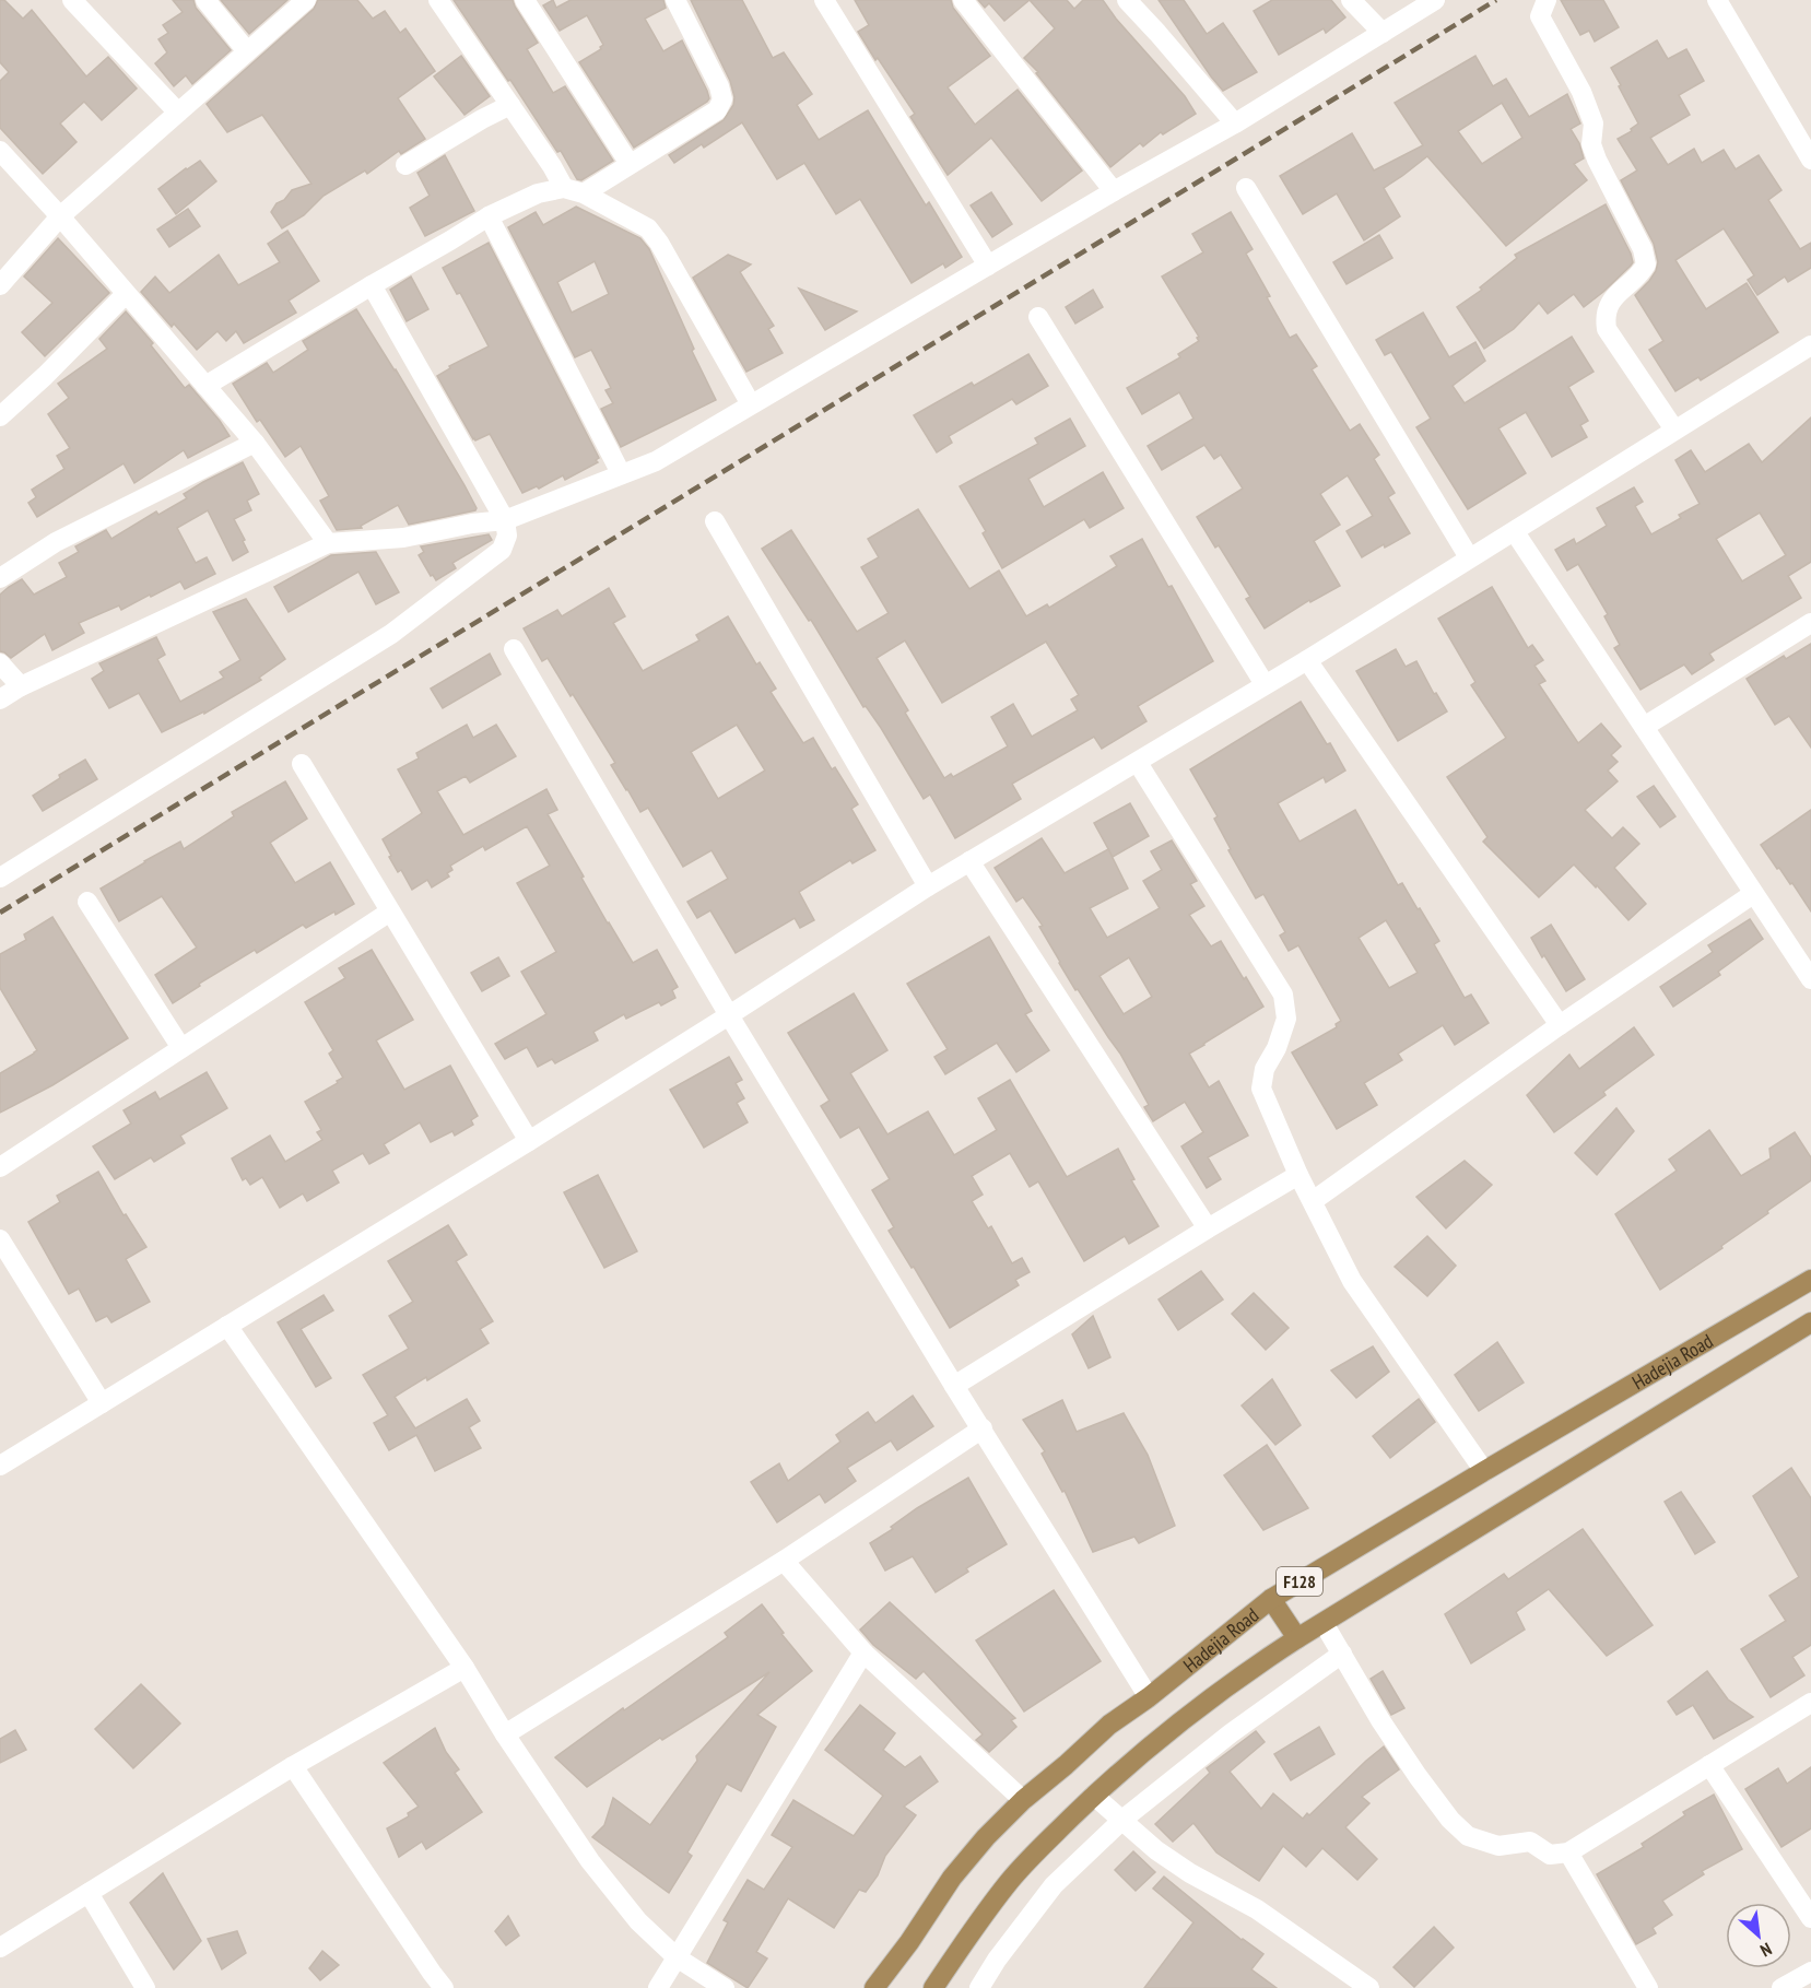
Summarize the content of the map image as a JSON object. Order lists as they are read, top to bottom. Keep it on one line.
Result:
{"streets":{"main road":["Hadejia Road","F128"]},"north":"bottom right"}
